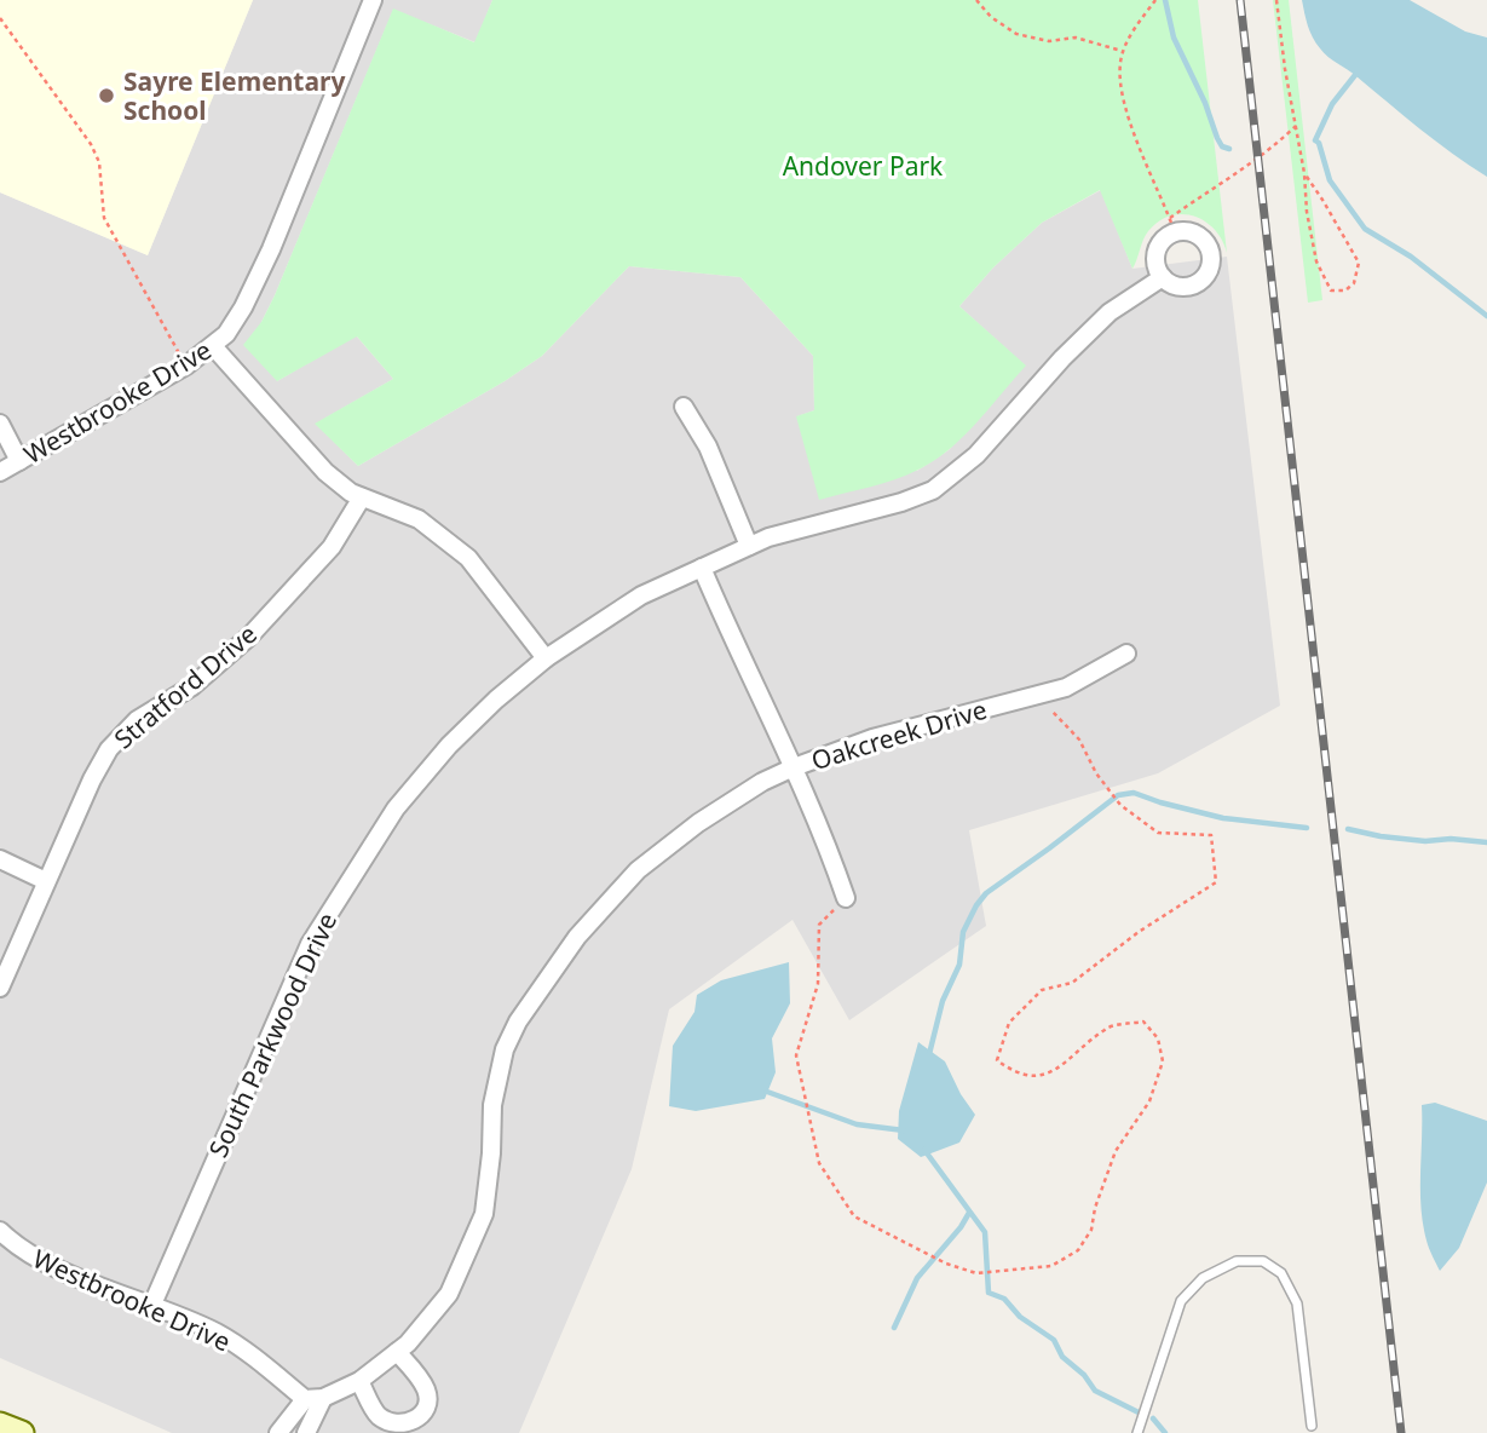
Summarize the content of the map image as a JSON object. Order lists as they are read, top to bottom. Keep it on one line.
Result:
{"streets":{"street":["Westbrooke Drive","Stratford Drive","Oakcreek Drive","South Parkwood Drive"]},"crossings":[["Westbrooke Drive","Oakcreek Drive"],["Westbrooke Drive","South Parkwood Drive"]],"parks":["Andover Park"],"places":["Sayre Elementary School"]}
